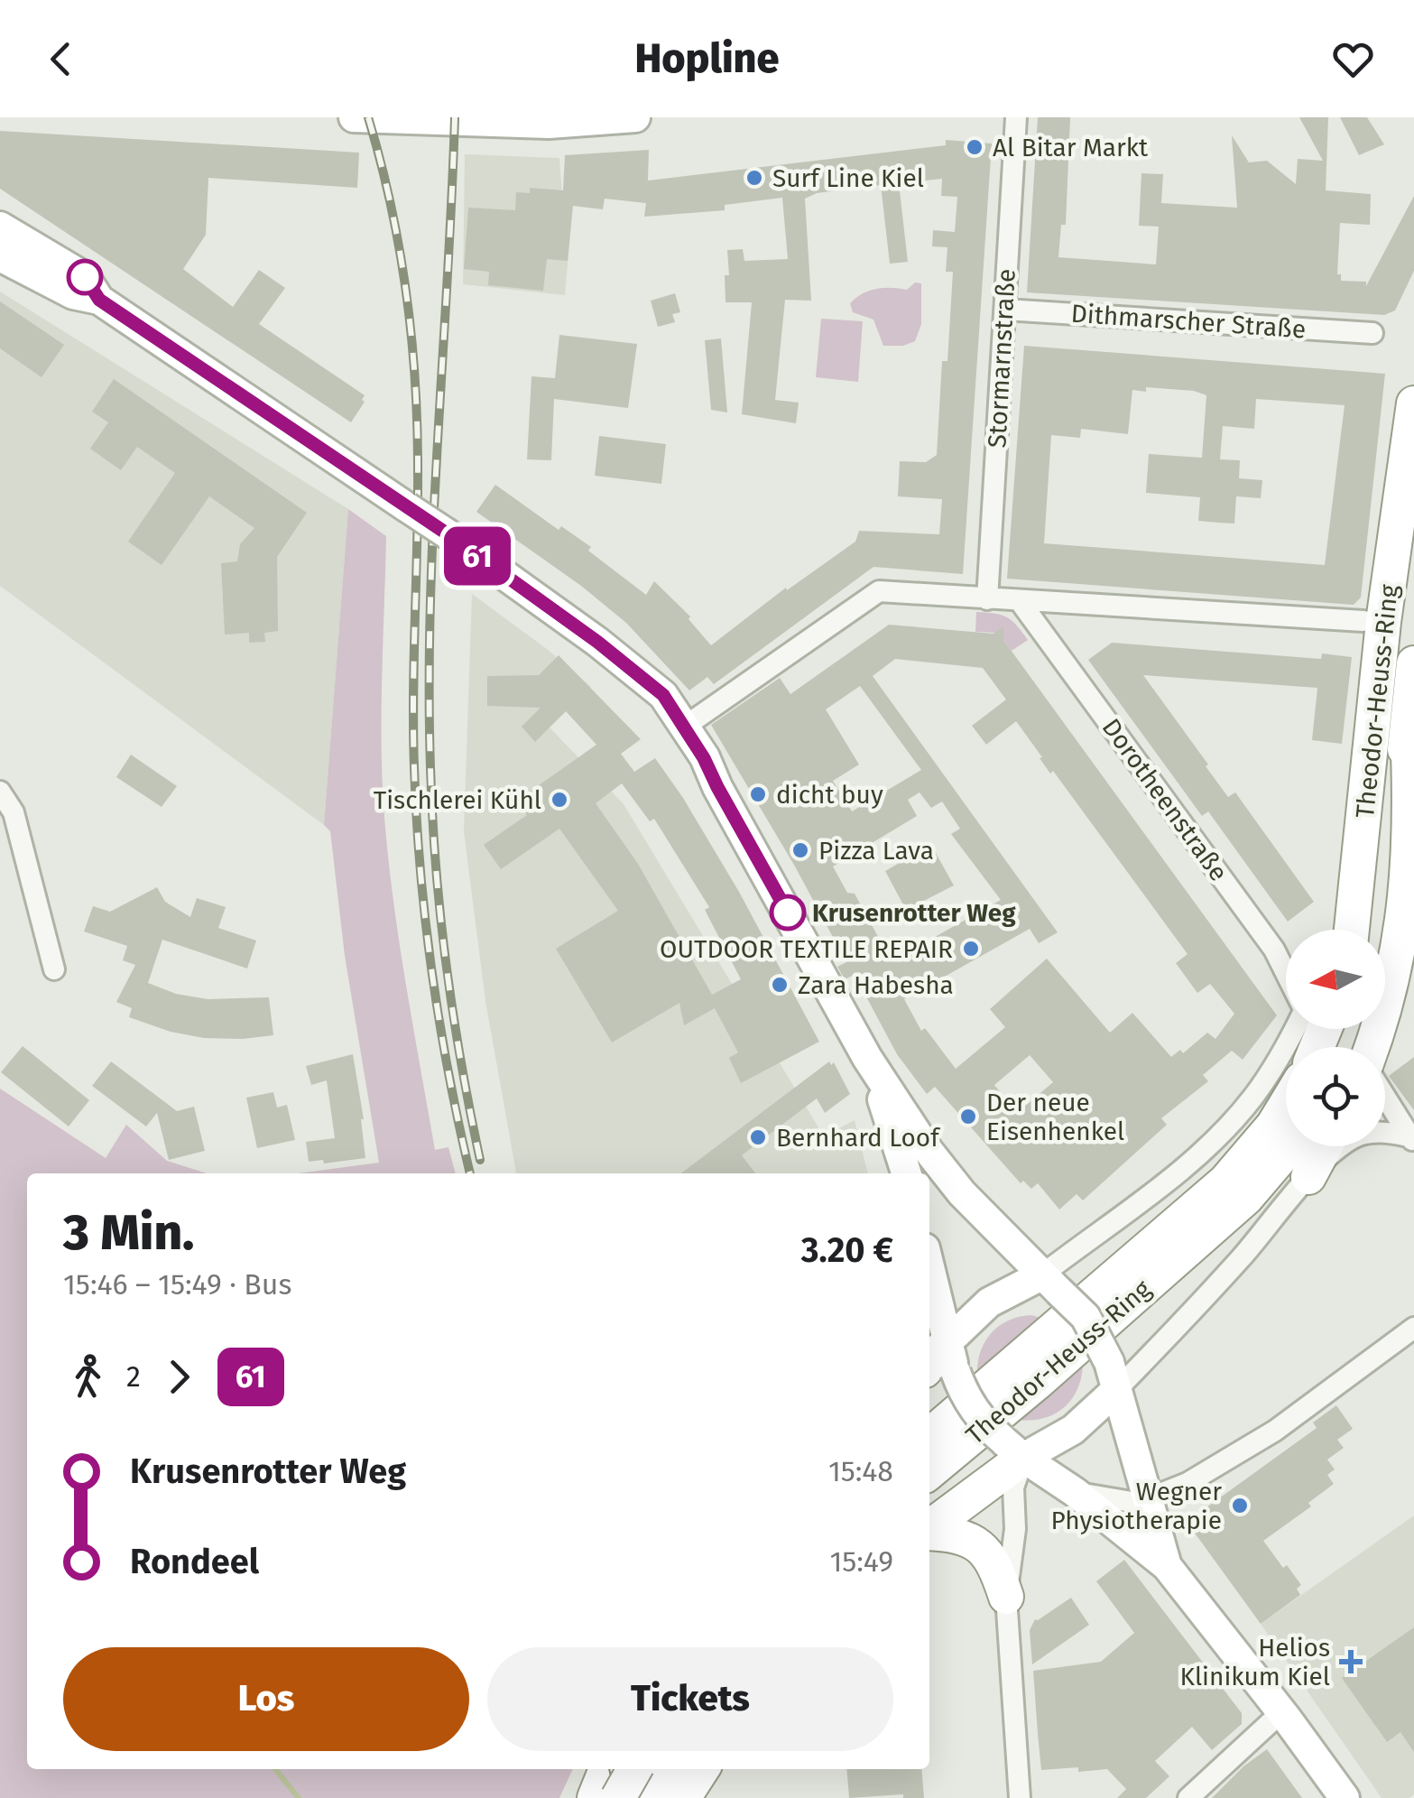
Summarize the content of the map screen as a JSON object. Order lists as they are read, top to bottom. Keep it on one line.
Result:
{"streets":{"highway":["Theodor-Heuss-Ring"],"street":["Dithmarscher Straße","Stormarnstraße","Dorotheenstraße"]},"crossings":[["Dithmarscher Straße","Stormarnstraße"]],"places":{"other":["Al Bitar Markt","Surf Line Kiel","dicht buy","Tischlerei Kühl","Pizza Lava","Krusenrotter Weg","OUTDOOR TEXTILE REPAIR","Zara Habesha","Der neue Eisenhenkel","Bernhard Loof","Wegner Physiotherapie"],"health":["Helios Klinikum Kiel"]},"lines":["bus line 61"],"north":"left","page":{"header":"Hopline","on_map":"61","heading":["3 Min.","15:46 – 15:49 · Bus","3.20 €"],"legs":["2","61"],"list":[{"name":"Krusenrotter Weg","value":"15:48"},{"name":"Rondeel","value":"15:49"}],"buttons":["Los","Tickets"]}}
